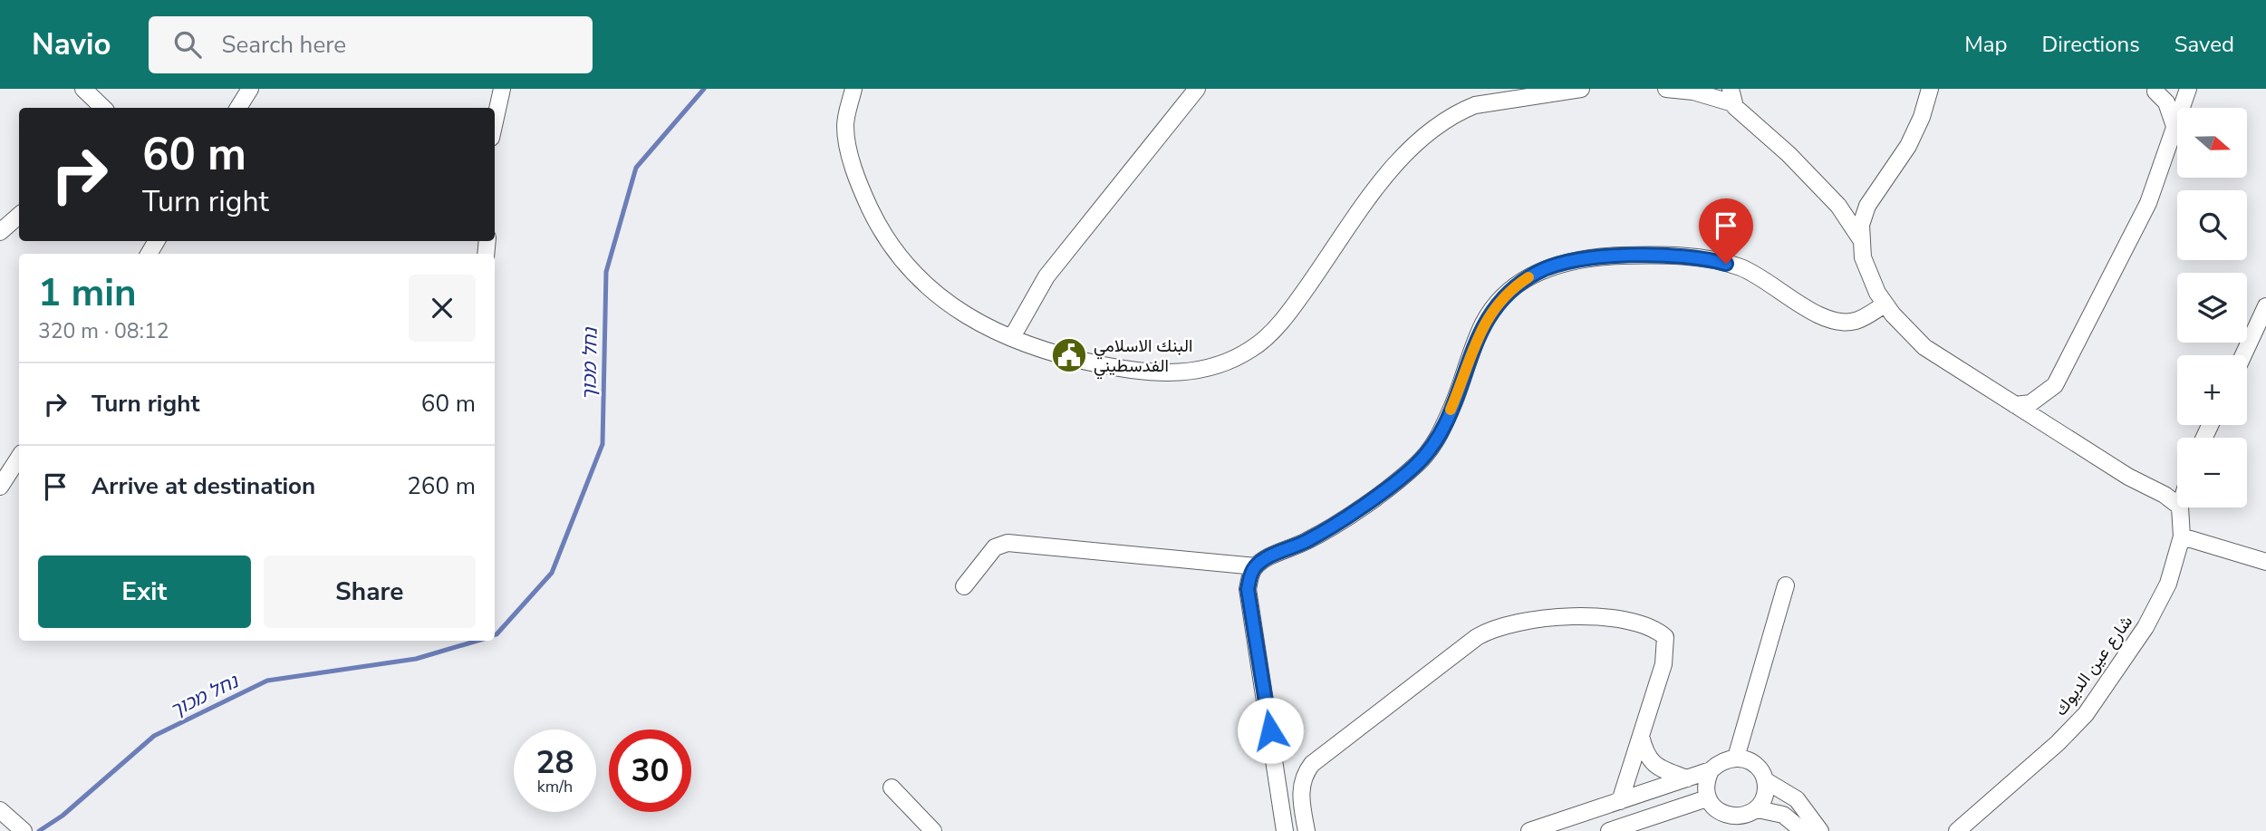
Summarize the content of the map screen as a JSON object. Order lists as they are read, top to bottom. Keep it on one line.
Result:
{"streets":{"street":["شارع عين الديوك"]},"water":["נחל מכוך"],"places":{"public building":["البنك الاسلامي الفدسطيني"]},"north":"right","page":{"header":"Navio","search":"Search here","nav":["Map","Directions","Saved"],"map_buttons":["+","−"],"turn":["60 m","Turn right"],"heading":["1 min","320 m · 08:12"],"list":[{"name":"Turn right","value":"60 m"},{"name":"Arrive at destination","value":"260 m"}],"buttons":["Exit","Share"],"speed":"28 km/h","limit":"30"}}
